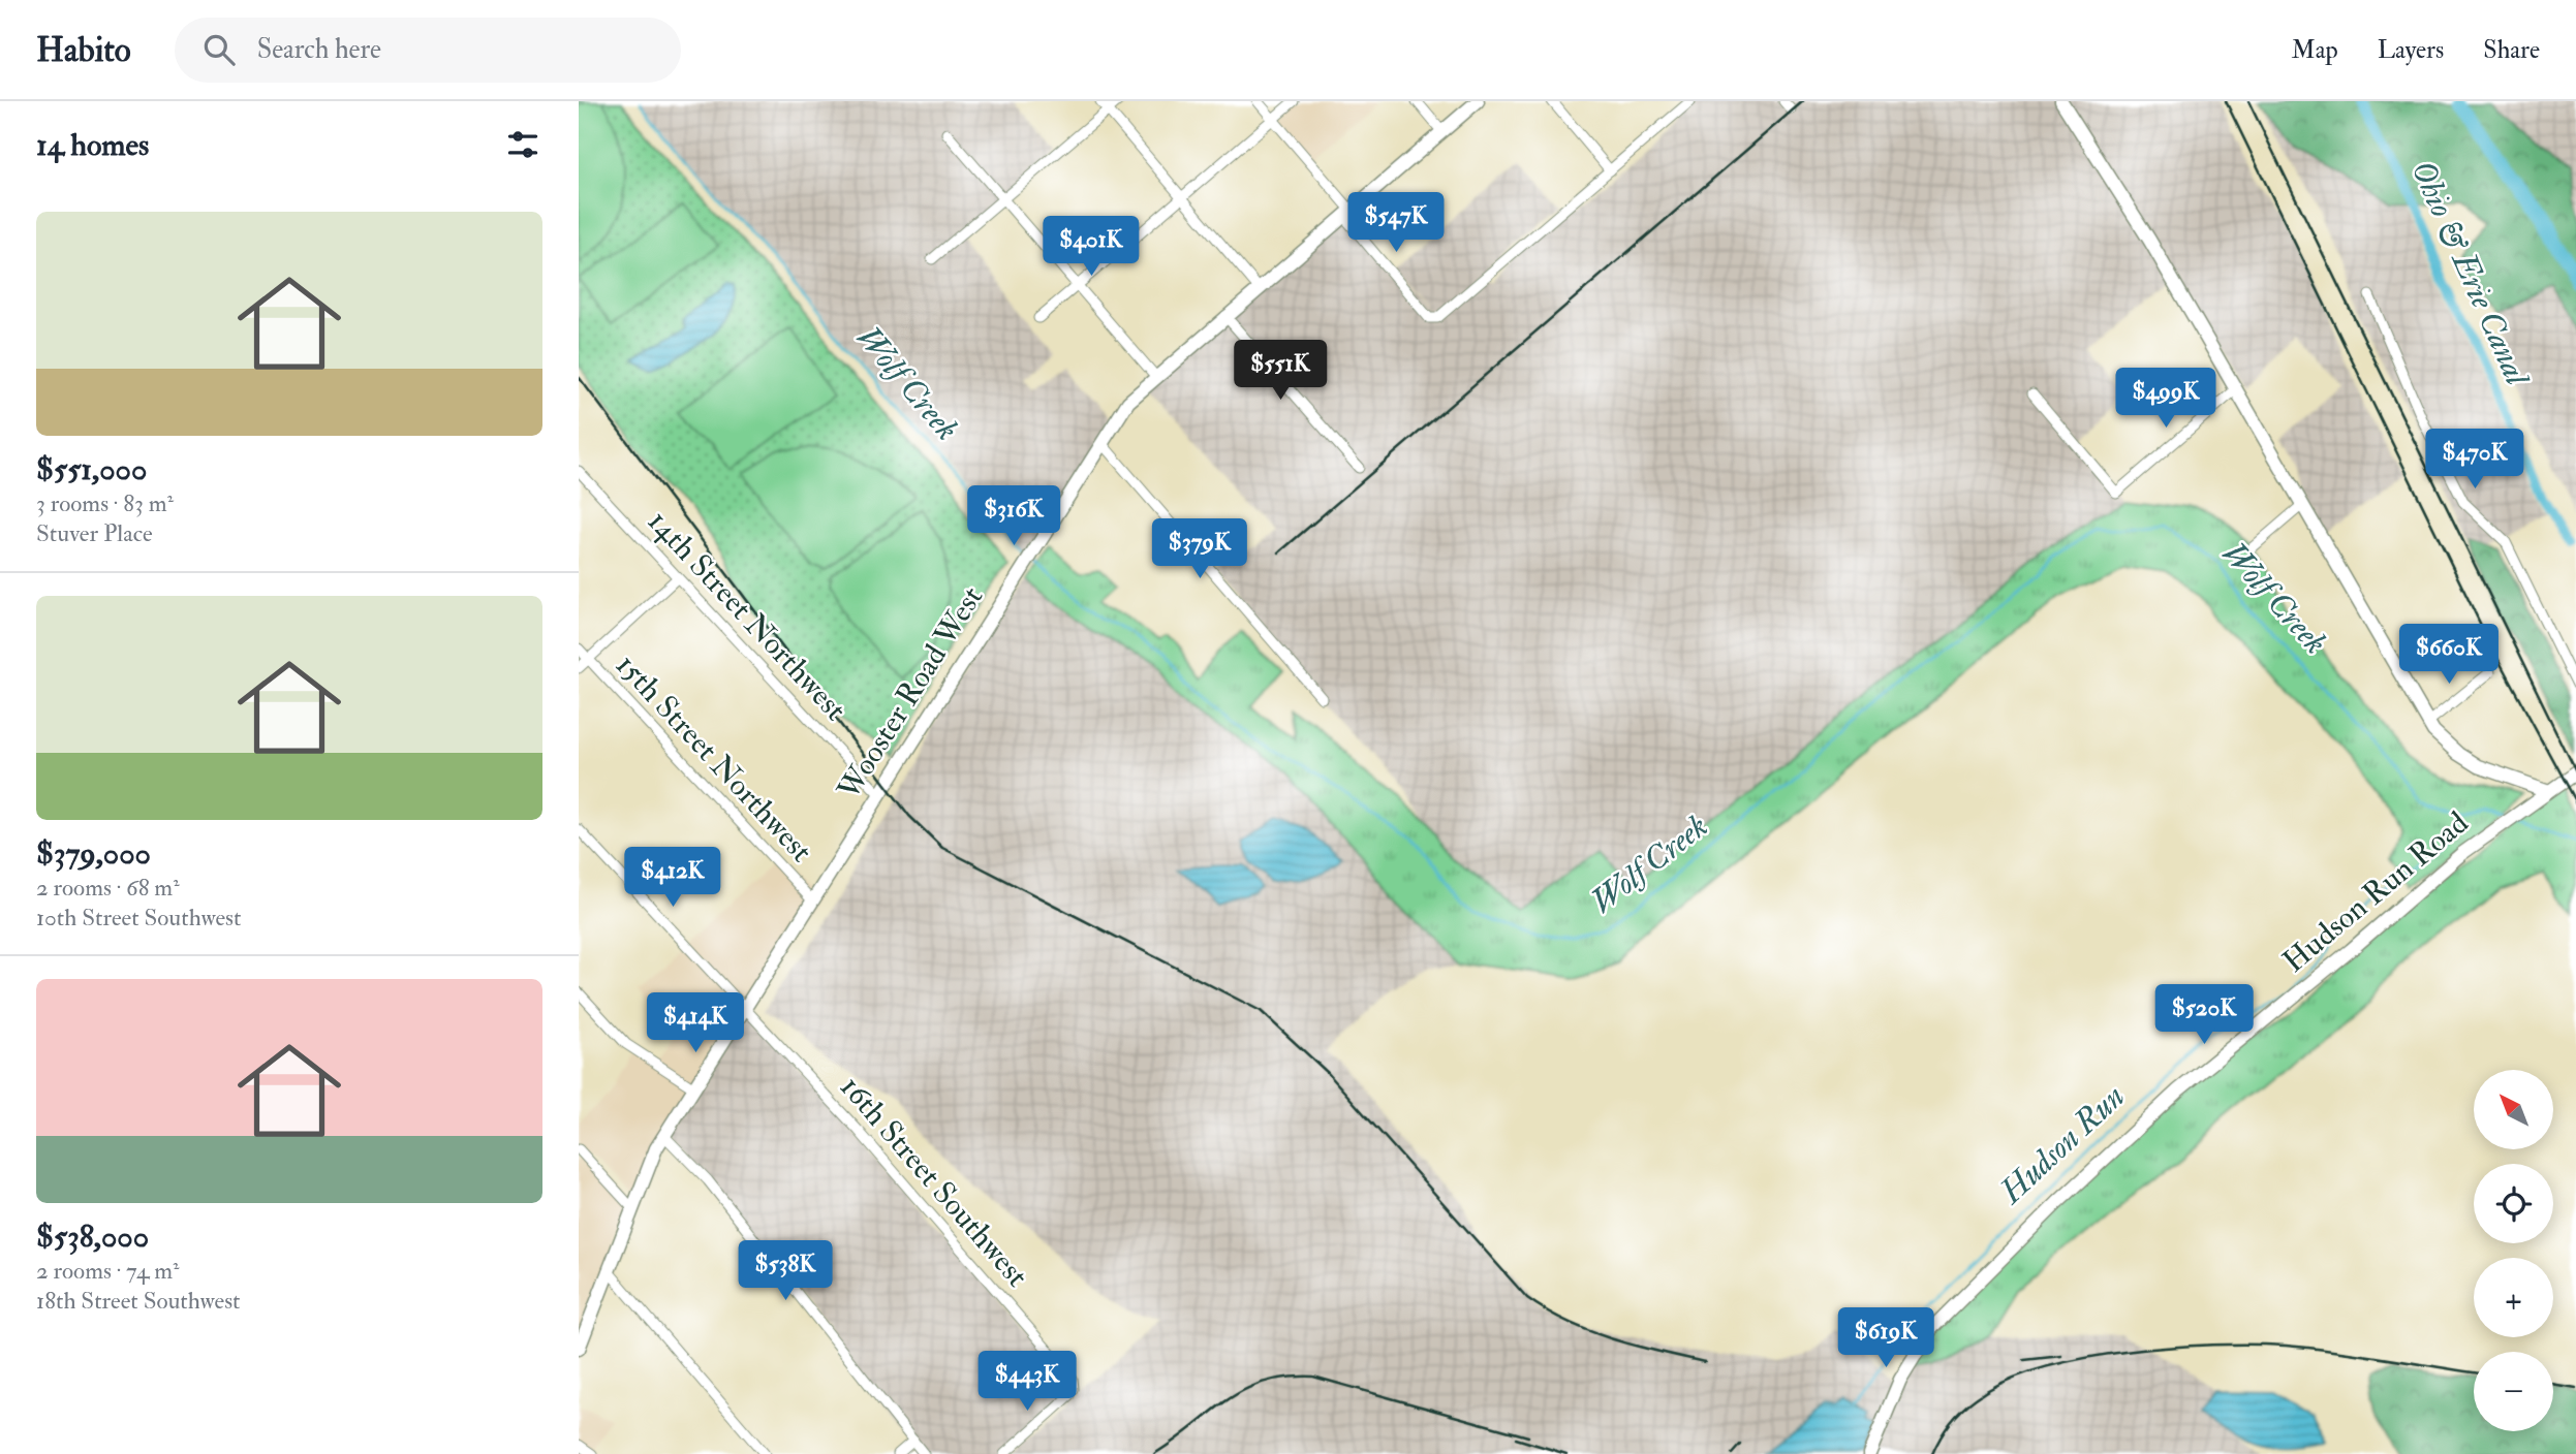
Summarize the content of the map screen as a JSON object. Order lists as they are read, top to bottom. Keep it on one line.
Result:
{"streets":{"main road":["Wooster Road West","Hudson Run Road"],"street":["14th Street Northwest","15th Street Northwest","16th Street Southwest"]},"crossings":[["14th Street Northwest","Wooster Road West"],["Wooster Road West","15th Street Northwest"],["Wooster Road West","16th Street Southwest"]],"water":["Ohio & Erie Canal","Wolf Creek","Hudson Run"],"north":"top left","page":{"header":"Habito","search":"Search here","nav":["Map","Layers","Share"],"heading":"14 homes","list":[{"name":"$551,000","note":"3 rooms · 83 m² · Stuver Place"},{"name":"$379,000","note":"2 rooms · 68 m² · 10th Street Southwest"},{"name":"$538,000","note":"2 rooms · 74 m² · 18th Street Southwest"}],"price":["$547K","$401K","$551K","$499K","$470K","$316K","$379K","$660K","$412K","$520K","$414K","$538K","$619K","$443K"],"map_buttons":["+","−"]}}
